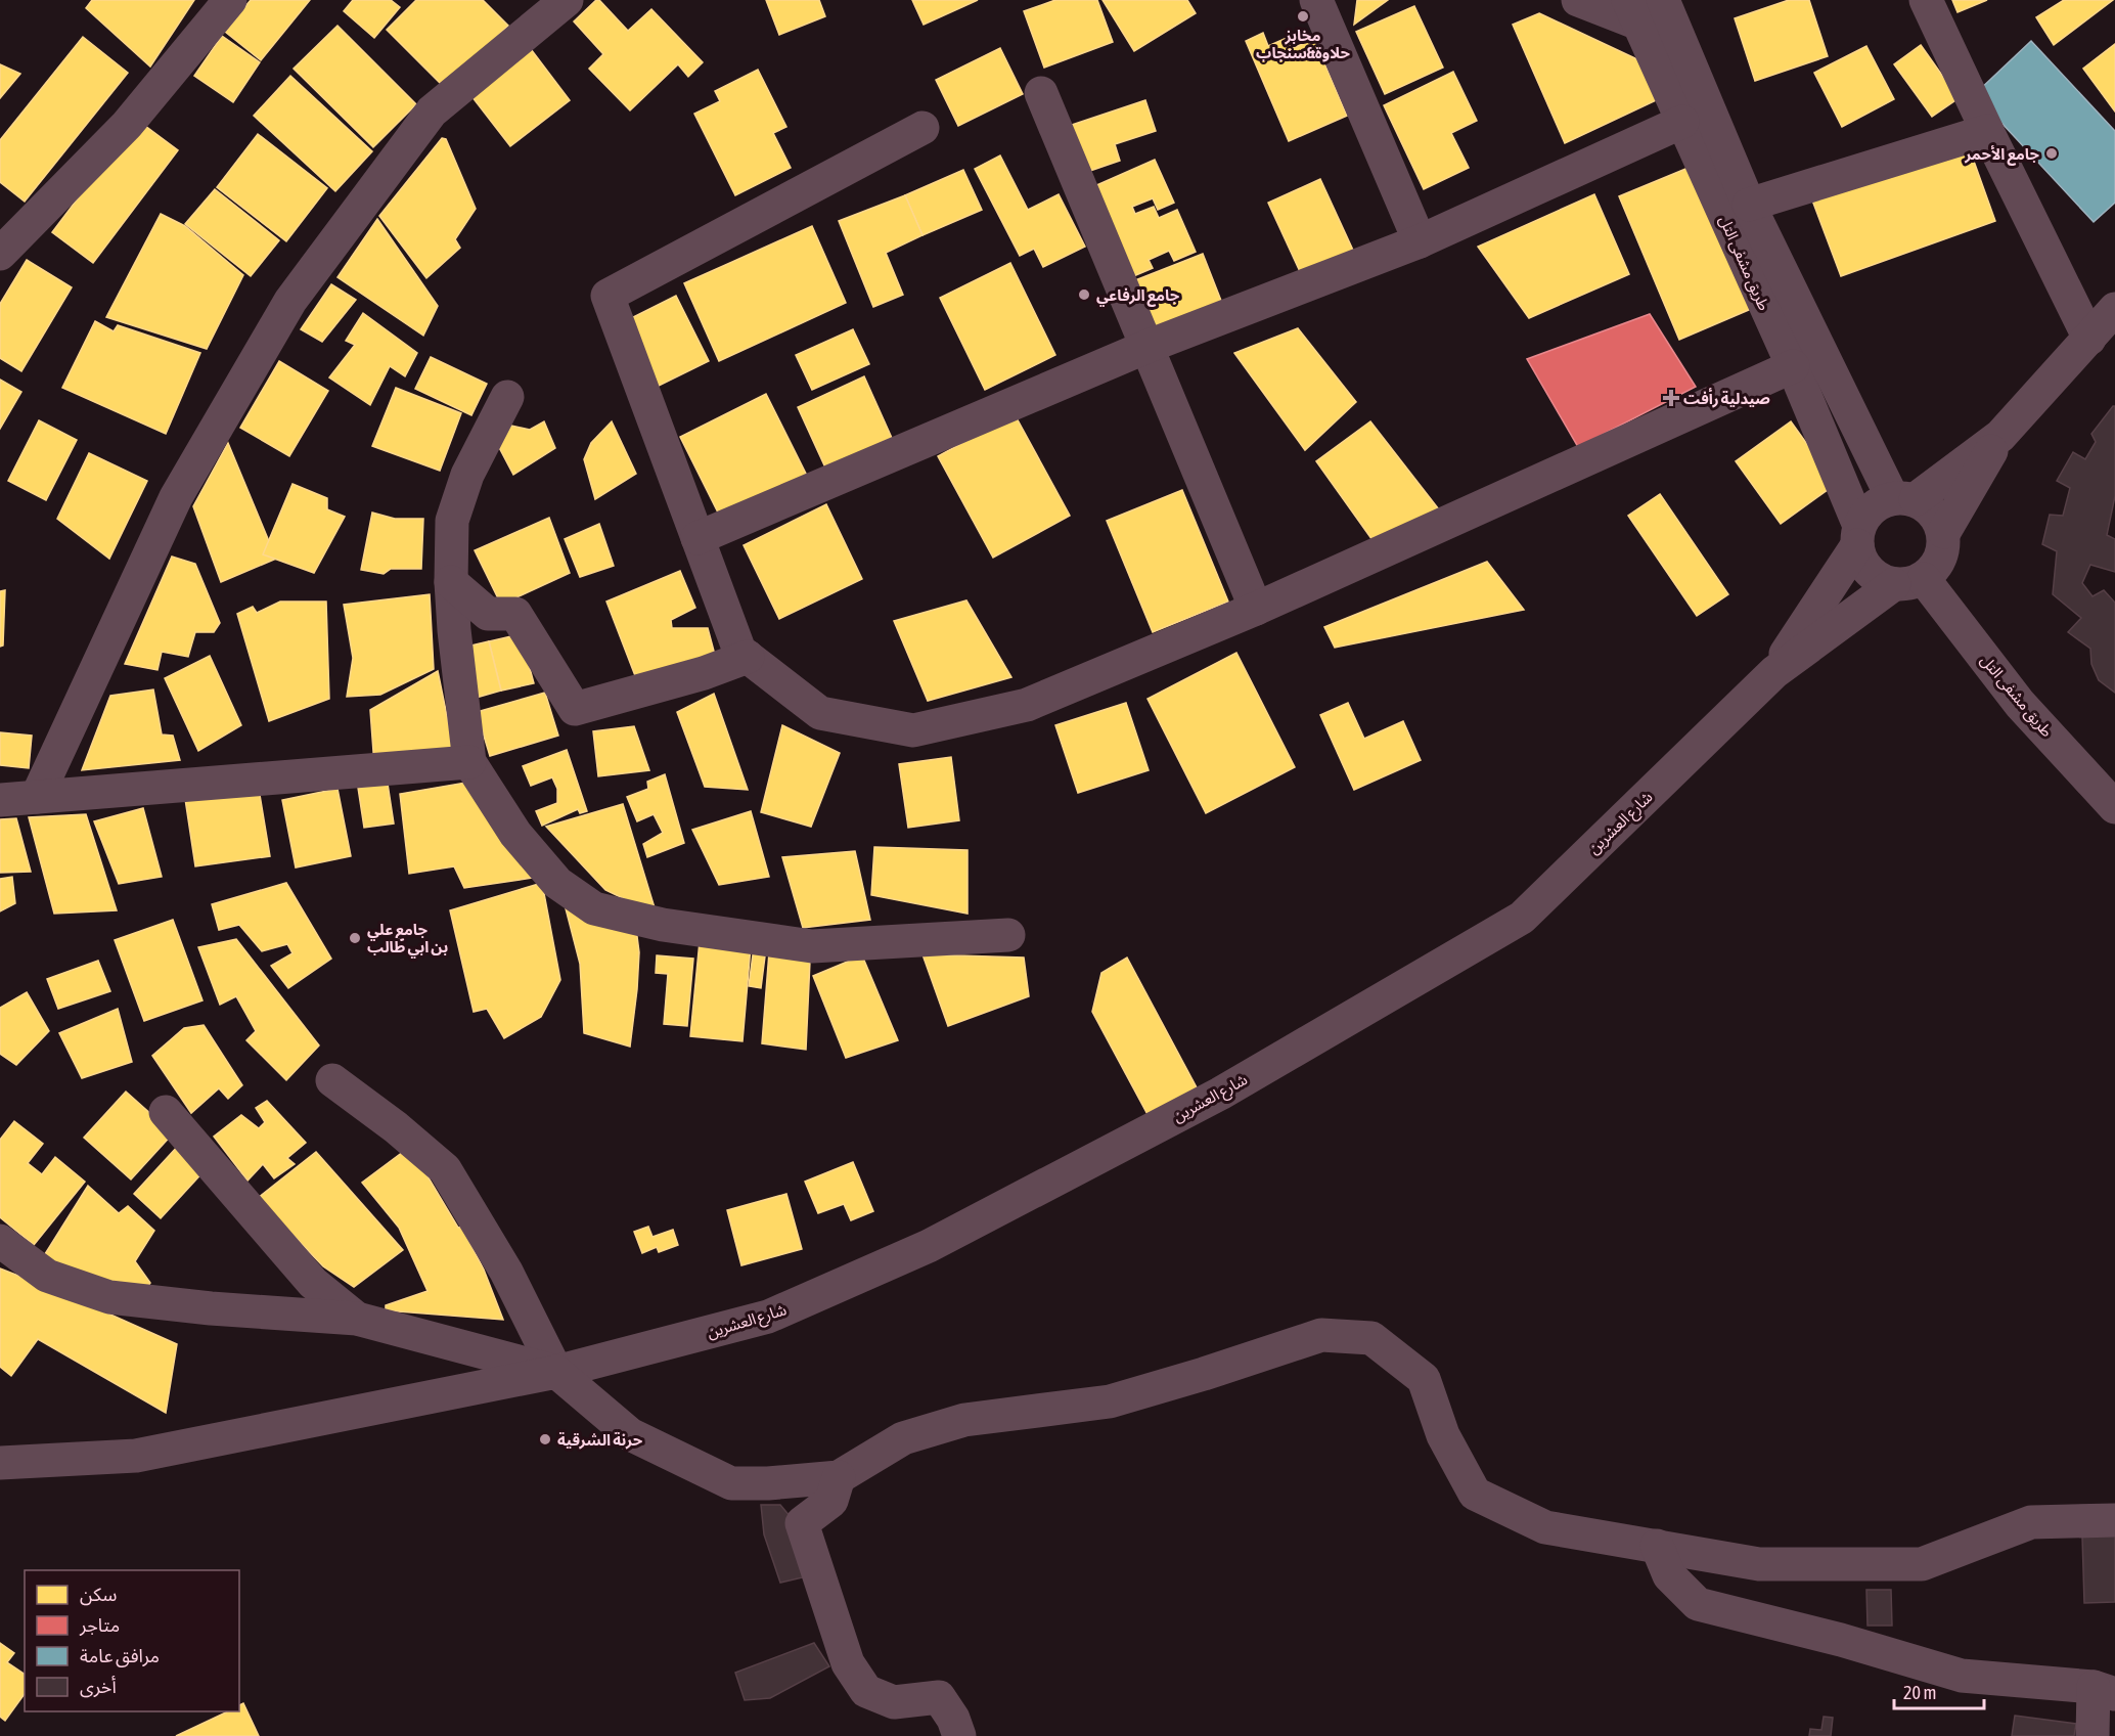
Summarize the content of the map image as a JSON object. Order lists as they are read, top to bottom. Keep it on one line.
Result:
{"streets":{"street":["طريق مشفى التل","شارع العشرين"]},"places":{"other":["مخابز حلاوة&سنجاب","جامع الأحمر","جامع الرفاعي","جامع علي بن ابي طالب","حرنة الشرقية"],"health":["صيدلية رأفت"]},"legend":["سكن","متاجر","مرافق عامة","أخرى"],"scale_bar":"20 m"}
